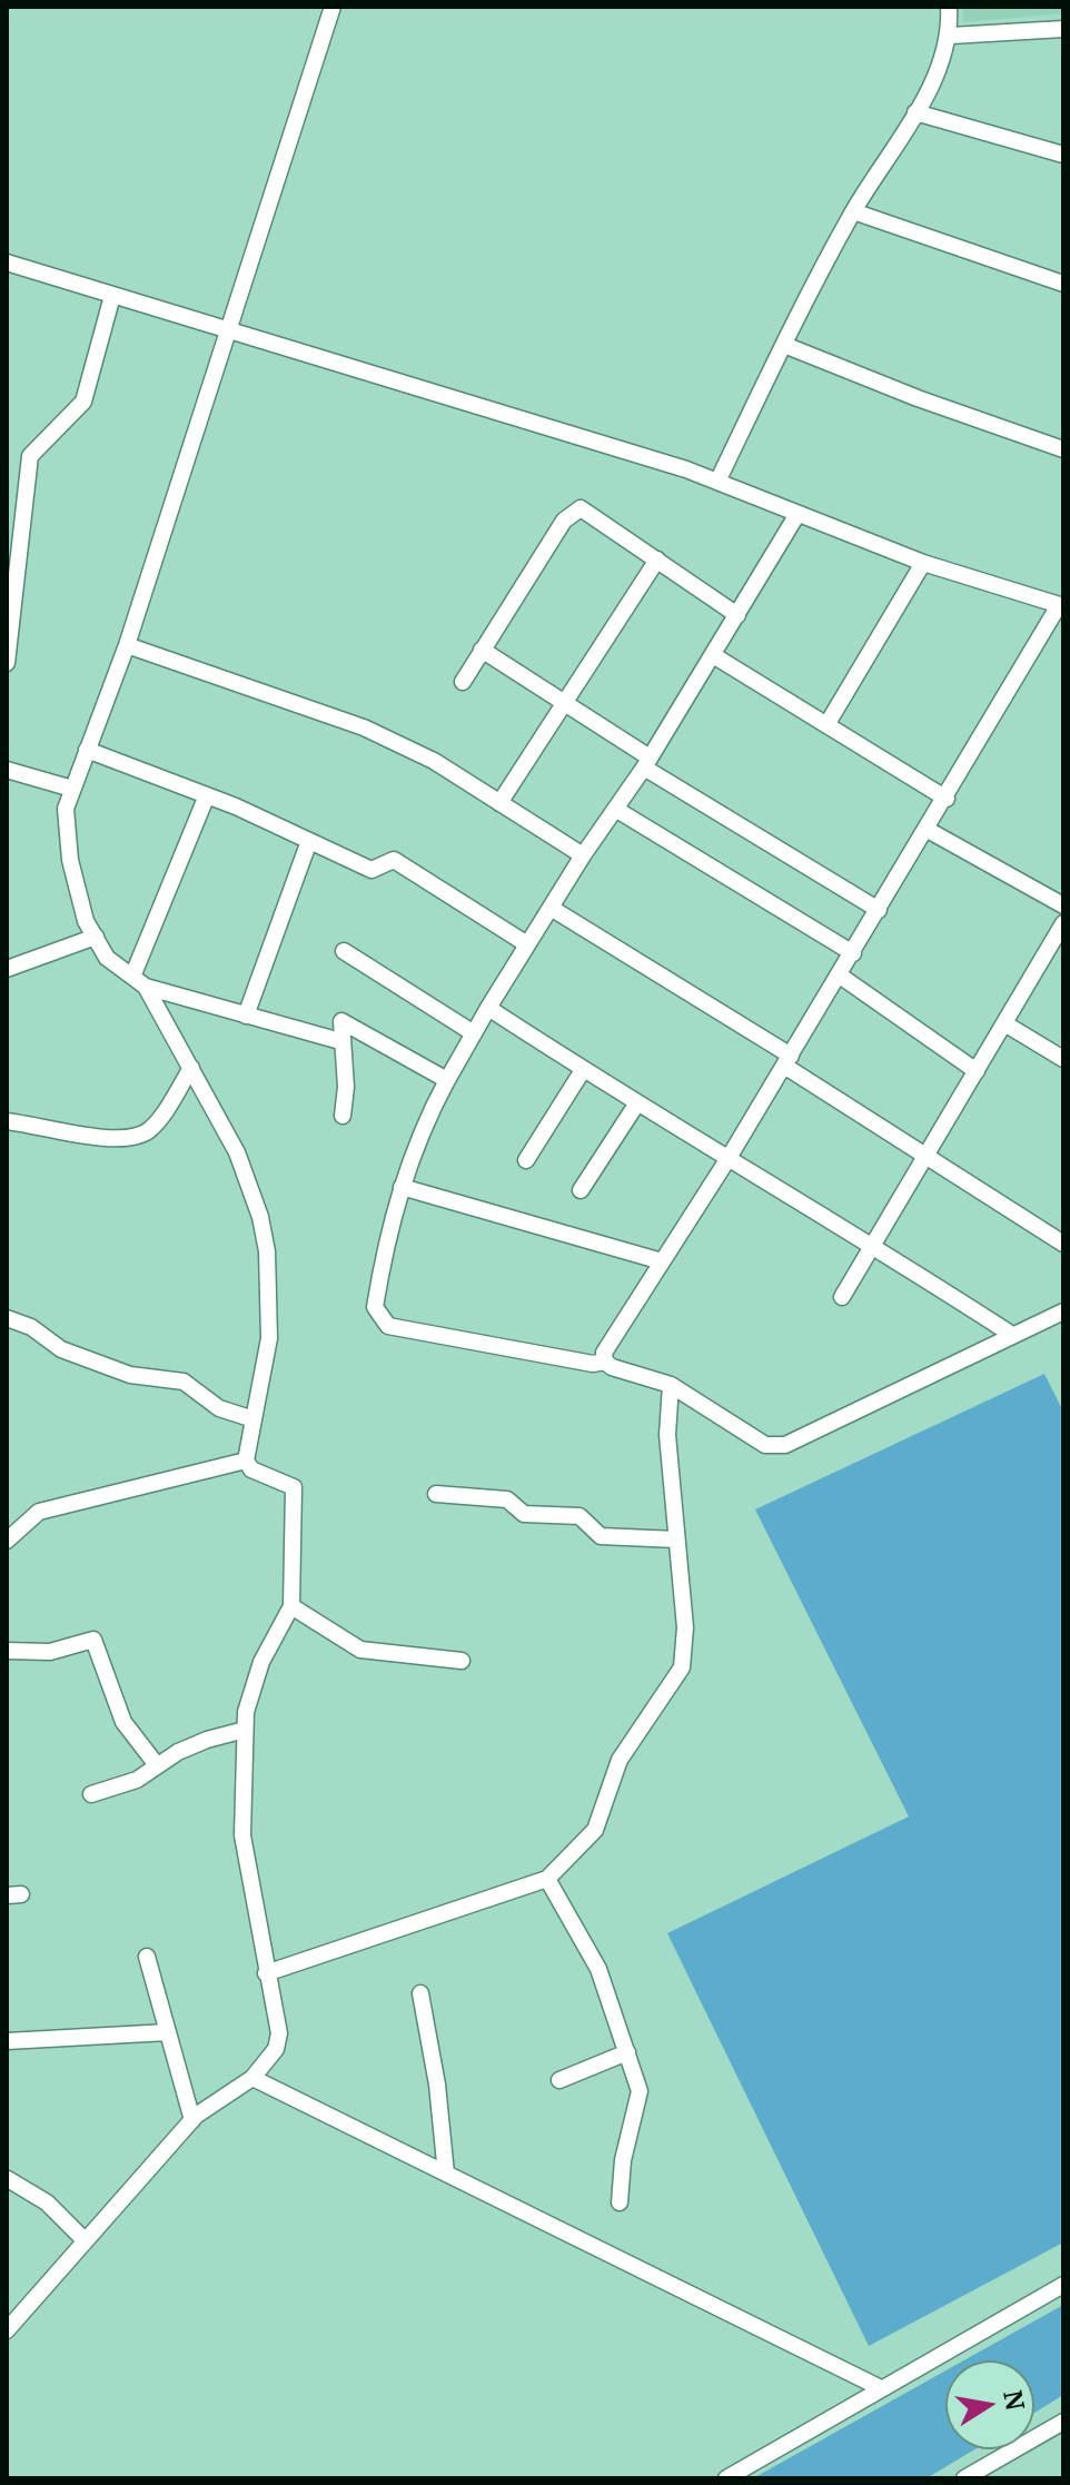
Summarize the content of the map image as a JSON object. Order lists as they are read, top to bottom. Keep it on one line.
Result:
{"north":"right"}
